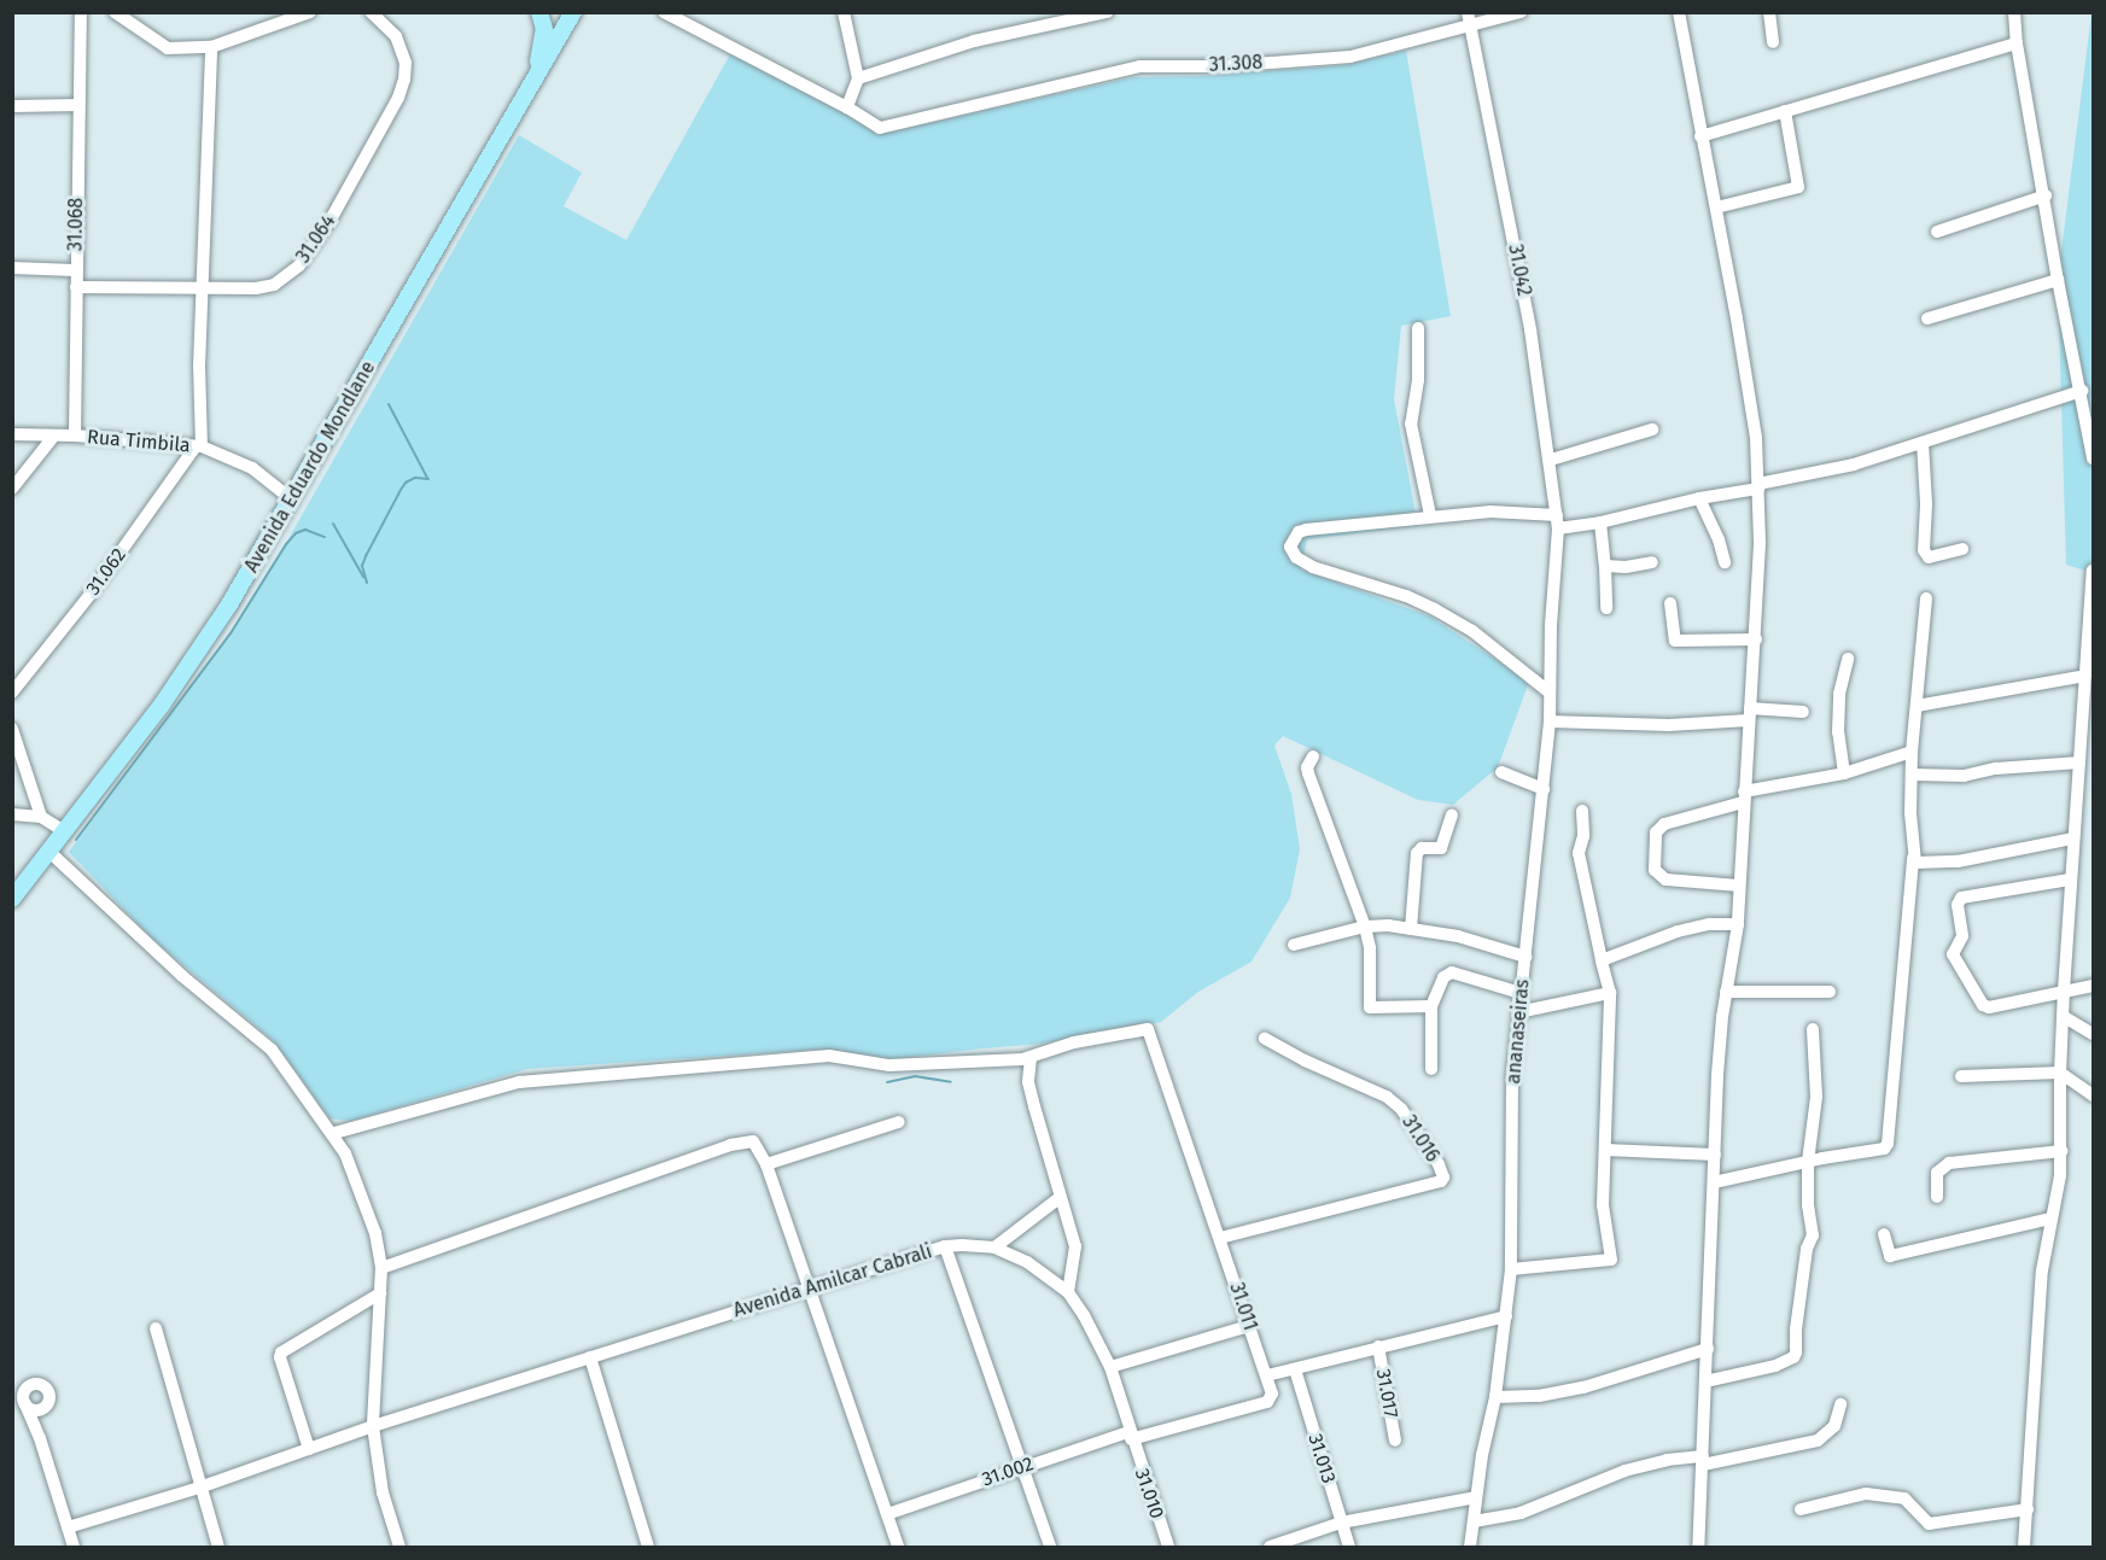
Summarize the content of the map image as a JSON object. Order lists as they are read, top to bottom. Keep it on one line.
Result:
{"streets":{"main road":["Avenida Eduardo Mondlane"],"street":["31.308","31.068","31.064","31.042","Rua Timbila","31.062","ananaseiras","31.016","Avenida Amilcar Cabrali","31.011","31.017","31.013","31.002","31.010"]},"crossings":[["31.308","31.042"],["31.068","31.064"],["31.068","Rua Timbila"],["31.042","ananaseiras"],["Rua Timbila","Avenida Eduardo Mondlane"],["Rua Timbila","31.062"],["31.016","31.011"],["Avenida Amilcar Cabrali","31.010"],["31.011","31.002"],["31.002","31.010"]]}
